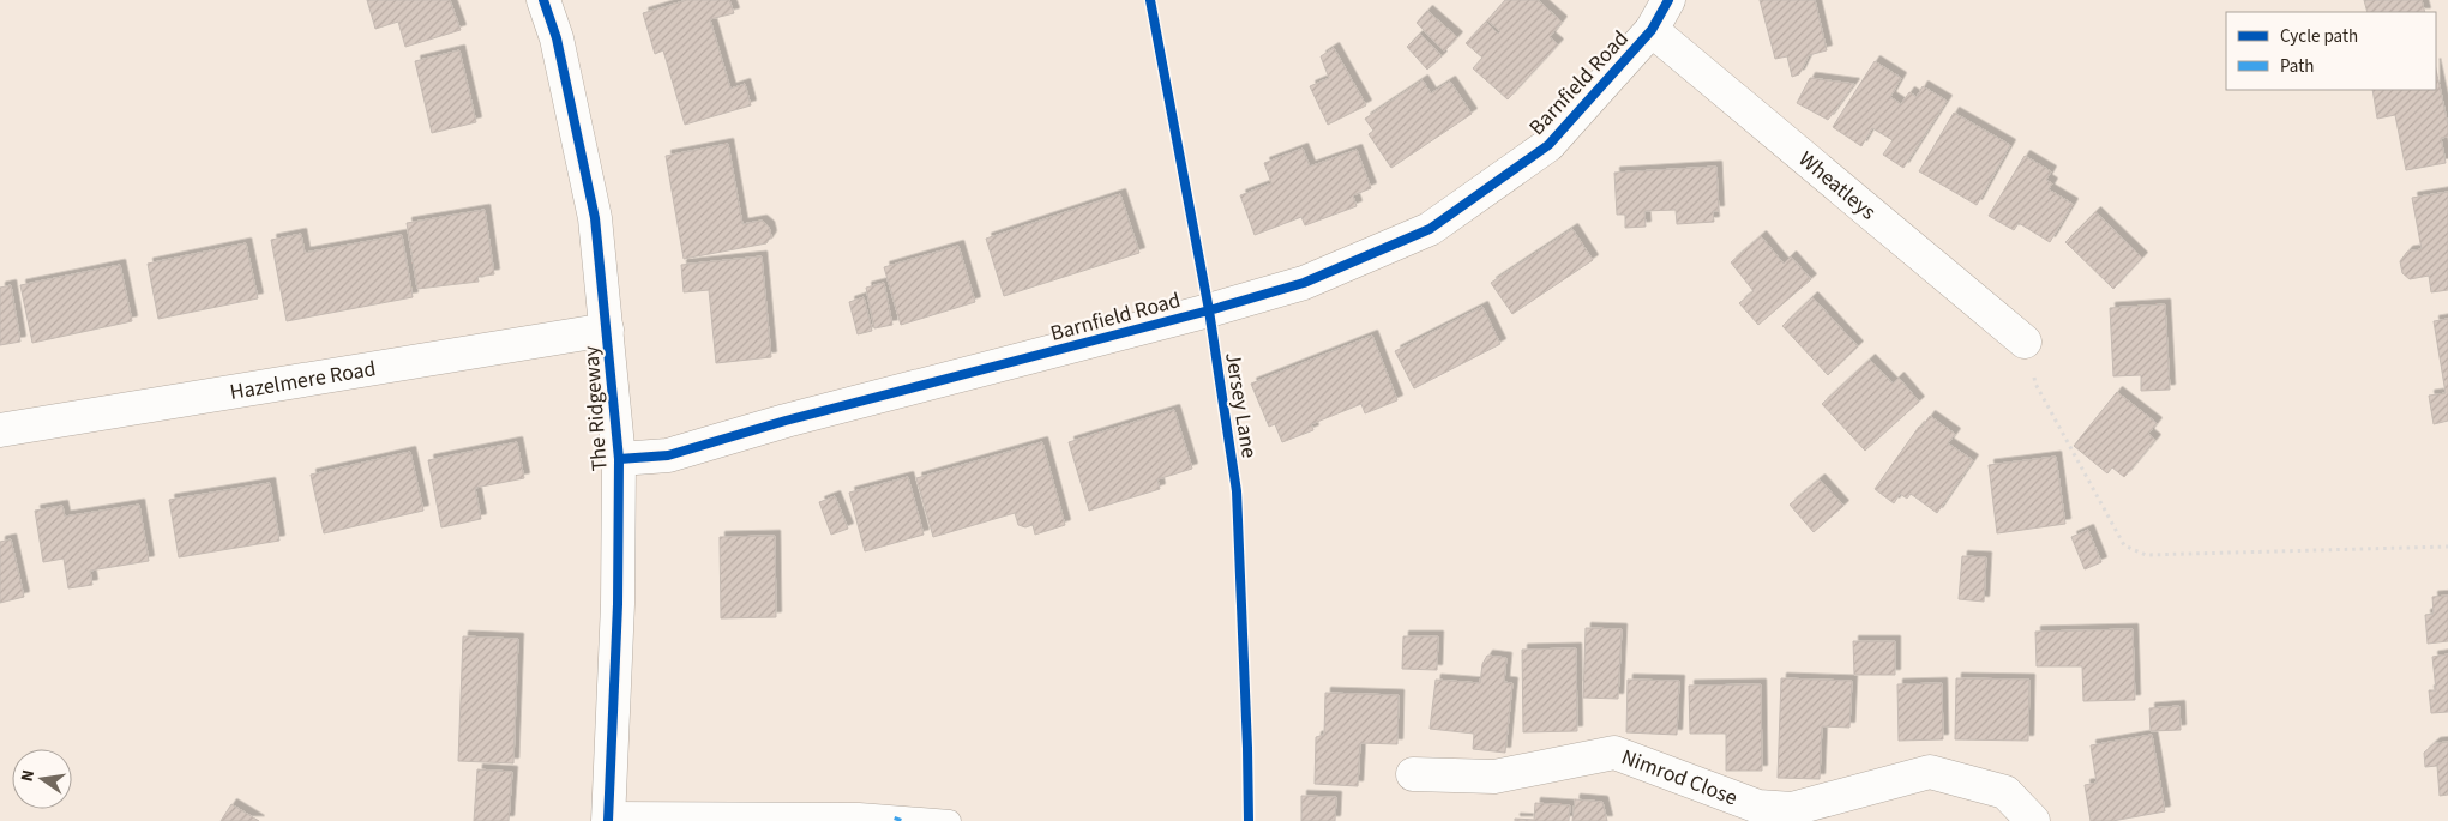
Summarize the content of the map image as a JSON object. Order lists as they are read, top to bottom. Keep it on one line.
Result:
{"streets":{"street":["Barnfield Road","Wheatleys","Hazelmere Road","The Ridgeway","Nimrod Close"],"cycle path":["Jersey Lane"]},"crossings":[["Barnfield Road","Wheatleys"],["Barnfield Road","The Ridgeway"],["Hazelmere Road","The Ridgeway"]],"legend":["Cycle path","Path"],"north":"left"}
